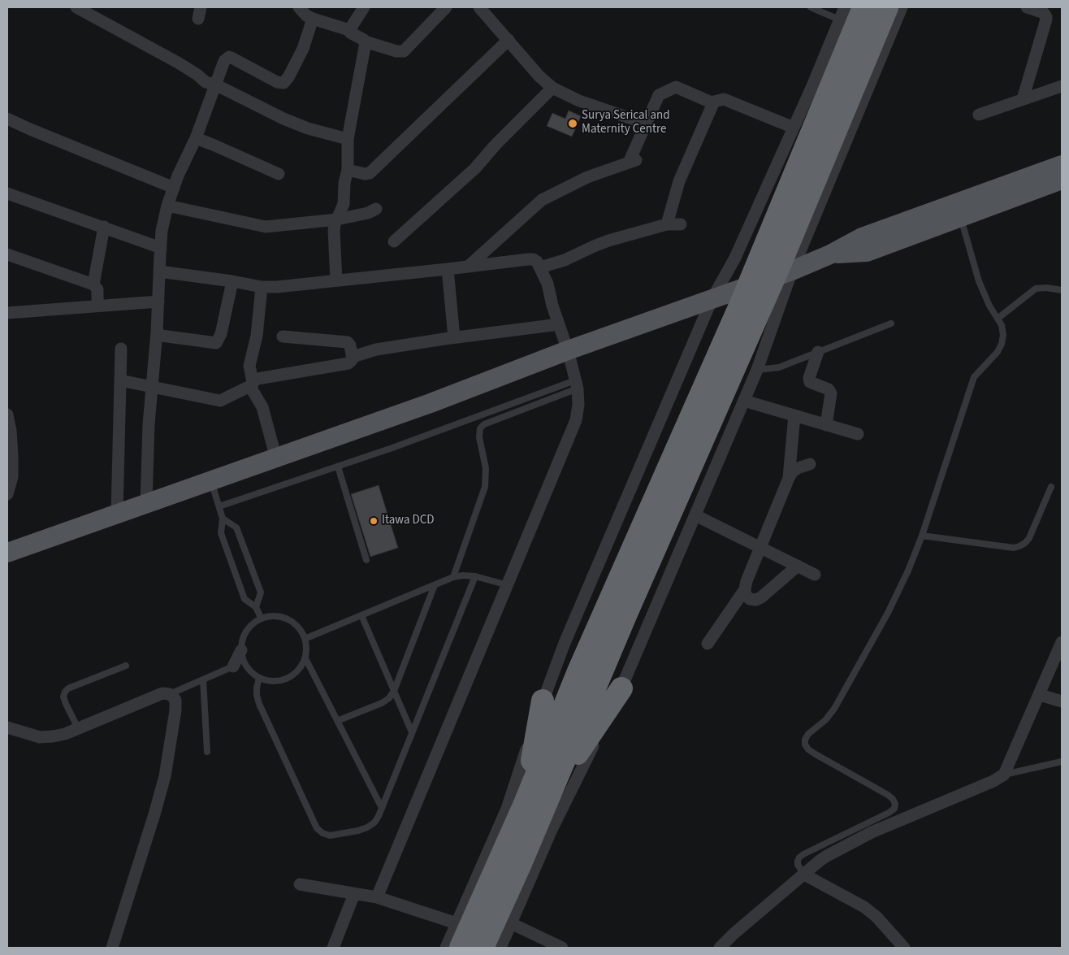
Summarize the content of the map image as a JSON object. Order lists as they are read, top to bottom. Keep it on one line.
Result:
{"places":["Surya Serical and Maternity Centre","Itawa DCD"]}
